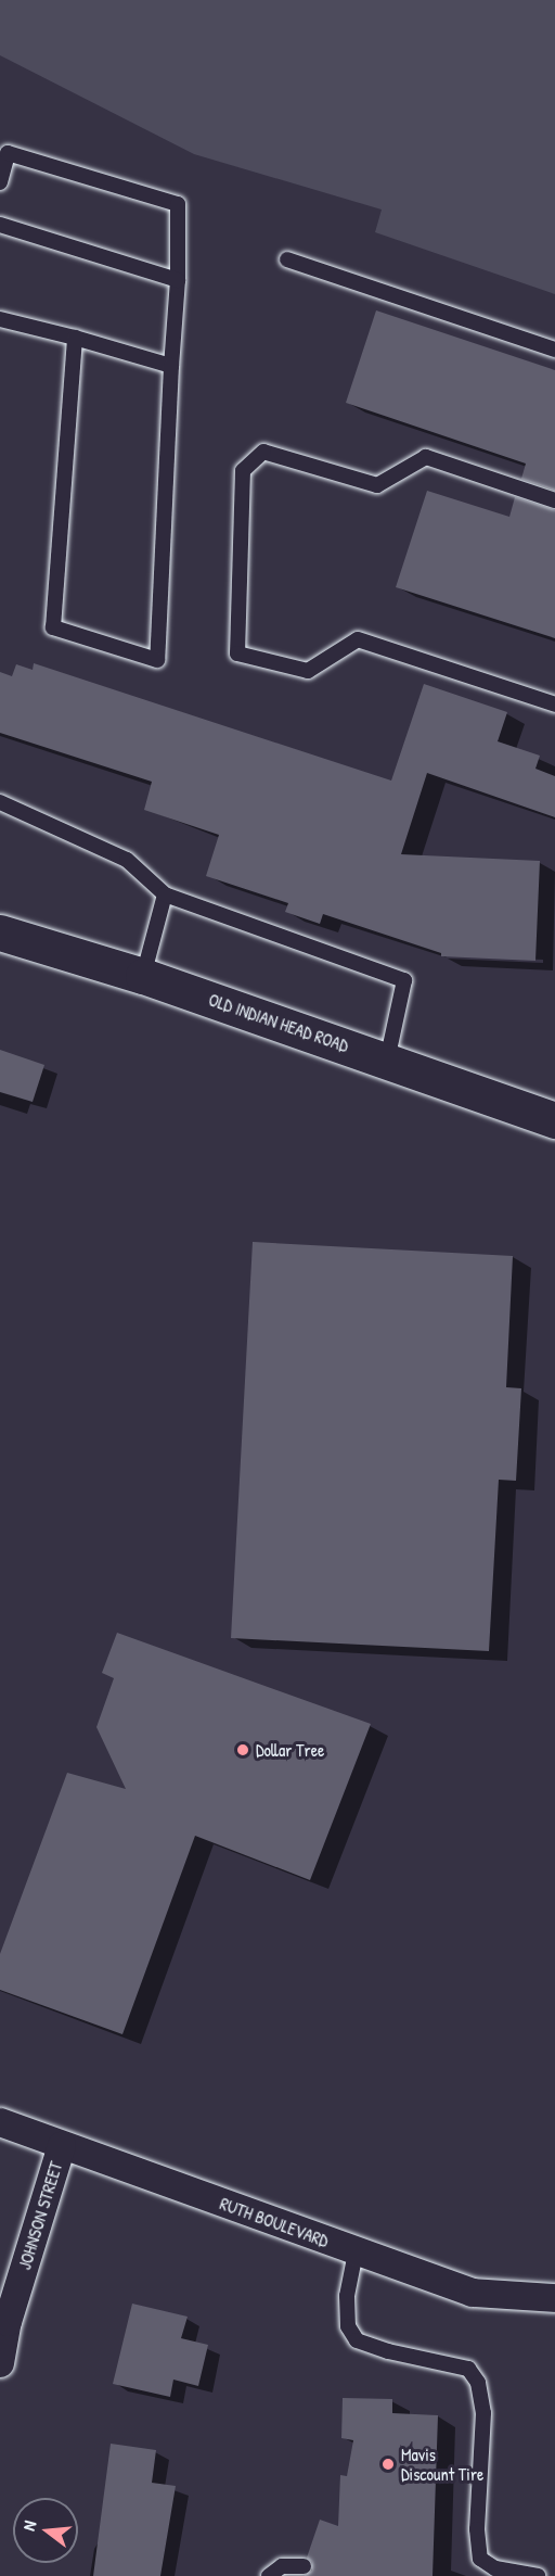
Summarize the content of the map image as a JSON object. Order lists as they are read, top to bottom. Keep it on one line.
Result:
{"streets":{"street":["OLD INDIAN HEAD ROAD","JOHNSON STREET","RUTH BOULEVARD"]},"crossings":[["JOHNSON STREET","RUTH BOULEVARD"]],"places":["Dollar Tree","Mavis Discount Tire"],"north":"left"}
